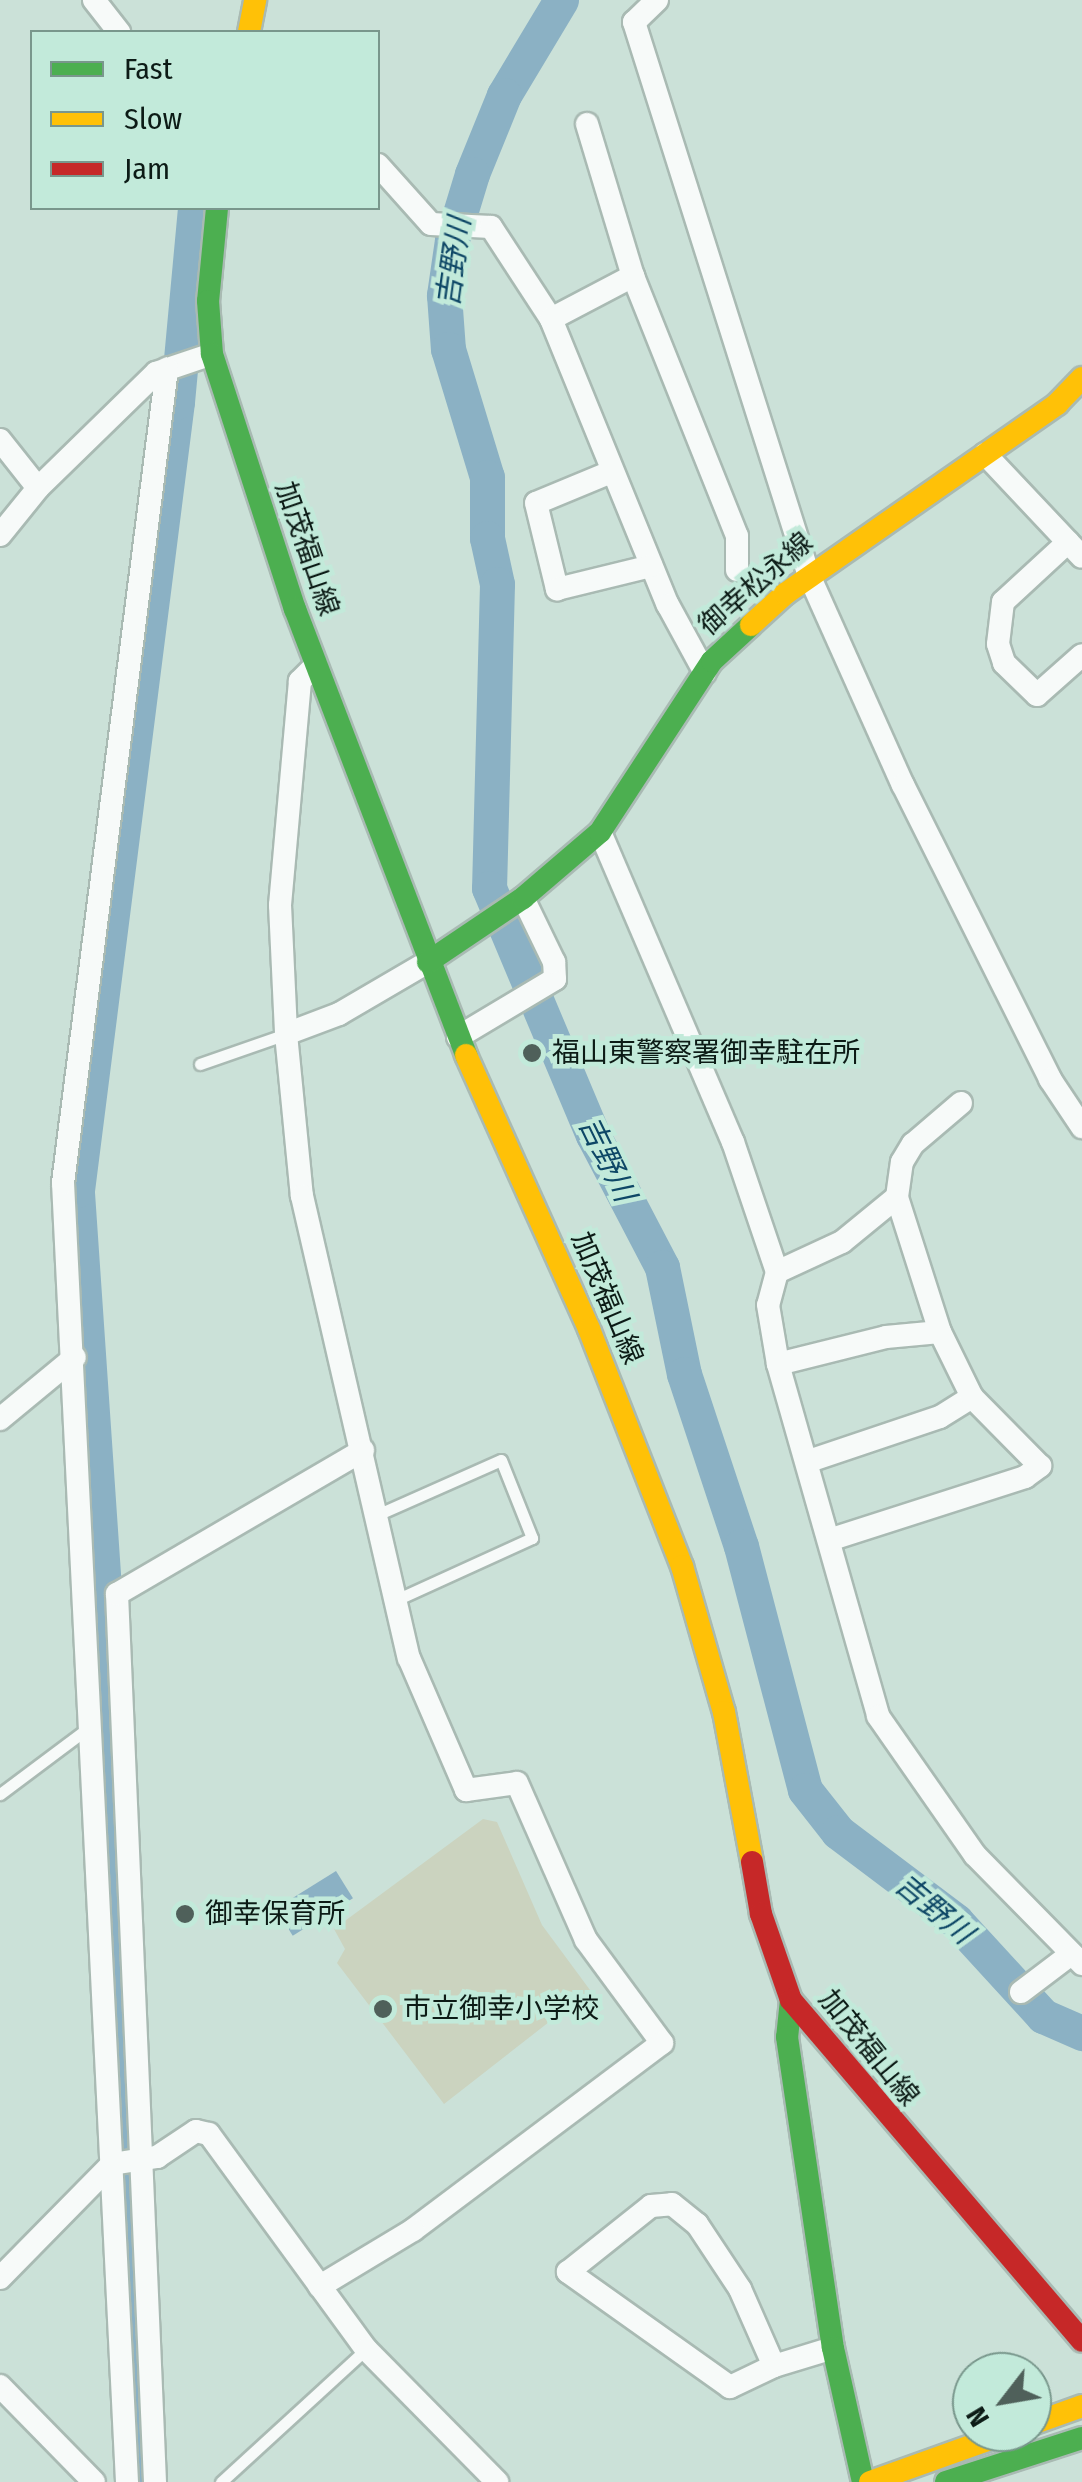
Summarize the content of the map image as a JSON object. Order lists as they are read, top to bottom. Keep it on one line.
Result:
{"streets":{"main road":["加茂福山線","御幸松永線"]},"crossings":[["加茂福山線","御幸松永線"]],"water":["吉野川"],"places":["福山東警察署御幸駐在所","御幸保育所","市立御幸小学校"],"legend":["Fast","Slow","Jam"],"north":"bottom left"}
